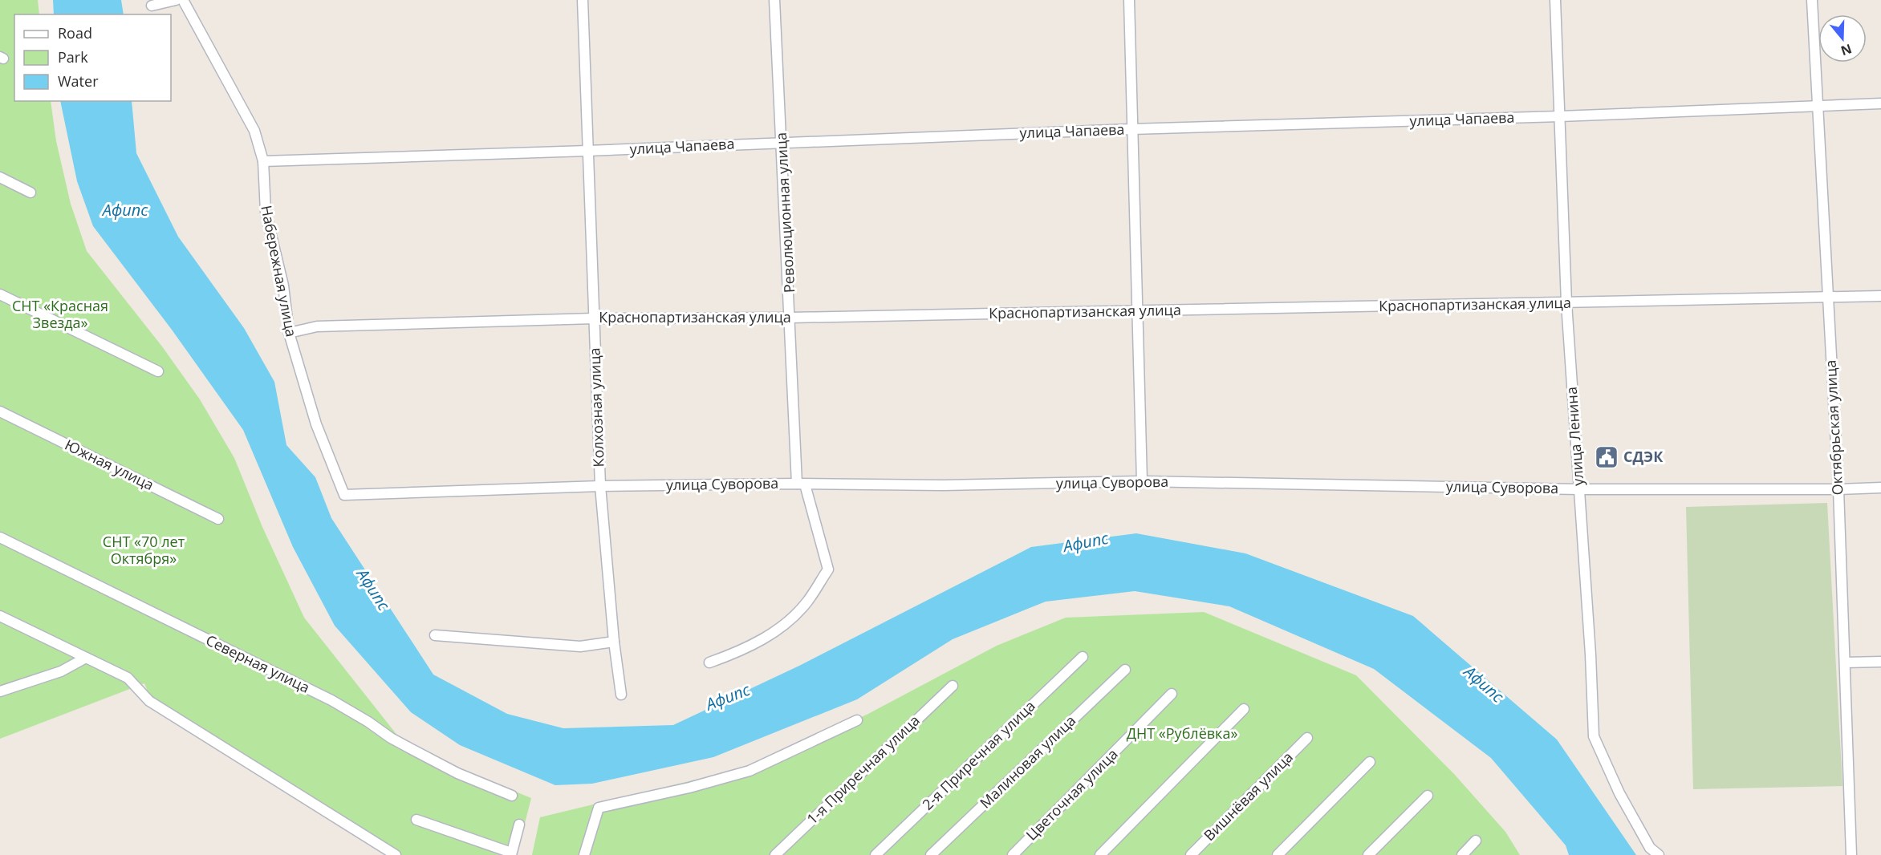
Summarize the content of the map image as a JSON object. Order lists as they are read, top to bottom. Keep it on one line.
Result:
{"streets":{"street":["улица Чапаева","Революционная улица","Набережная улица","Краснопартизанская улица","Колхозная улица","Октябрьская улица","улица Ленина","Южная улица","улица Суворова","Северная улица","2-я Приречная улица","Малиновая улица","1-я Приречная улица","Цветочная улица","Вишнёвая улица"]},"crossings":[["улица Чапаева","Революционная улица"],["улица Чапаева","Набережная улица"],["улица Чапаева","Колхозная улица"],["улица Чапаева","Октябрьская улица"],["улица Чапаева","улица Ленина"],["Революционная улица","Краснопартизанская улица"],["Революционная улица","улица Суворова"],["Набережная улица","Краснопартизанская улица"],["Набережная улица","улица Суворова"],["Краснопартизанская улица","Колхозная улица"],["Краснопартизанская улица","Октябрьская улица"],["Краснопартизанская улица","улица Ленина"],["Колхозная улица","улица Суворова"],["Октябрьская улица","улица Суворова"],["улица Ленина","улица Суворова"]],"water":["Афипс"],"parks":["СНТ «Красная Звезда»","СНТ «70 лет Октября»","ДНТ «Рублёвка»"],"places":{"public building":["СДЭК"]},"legend":["Road","Park","Water"],"north":"bottom"}
